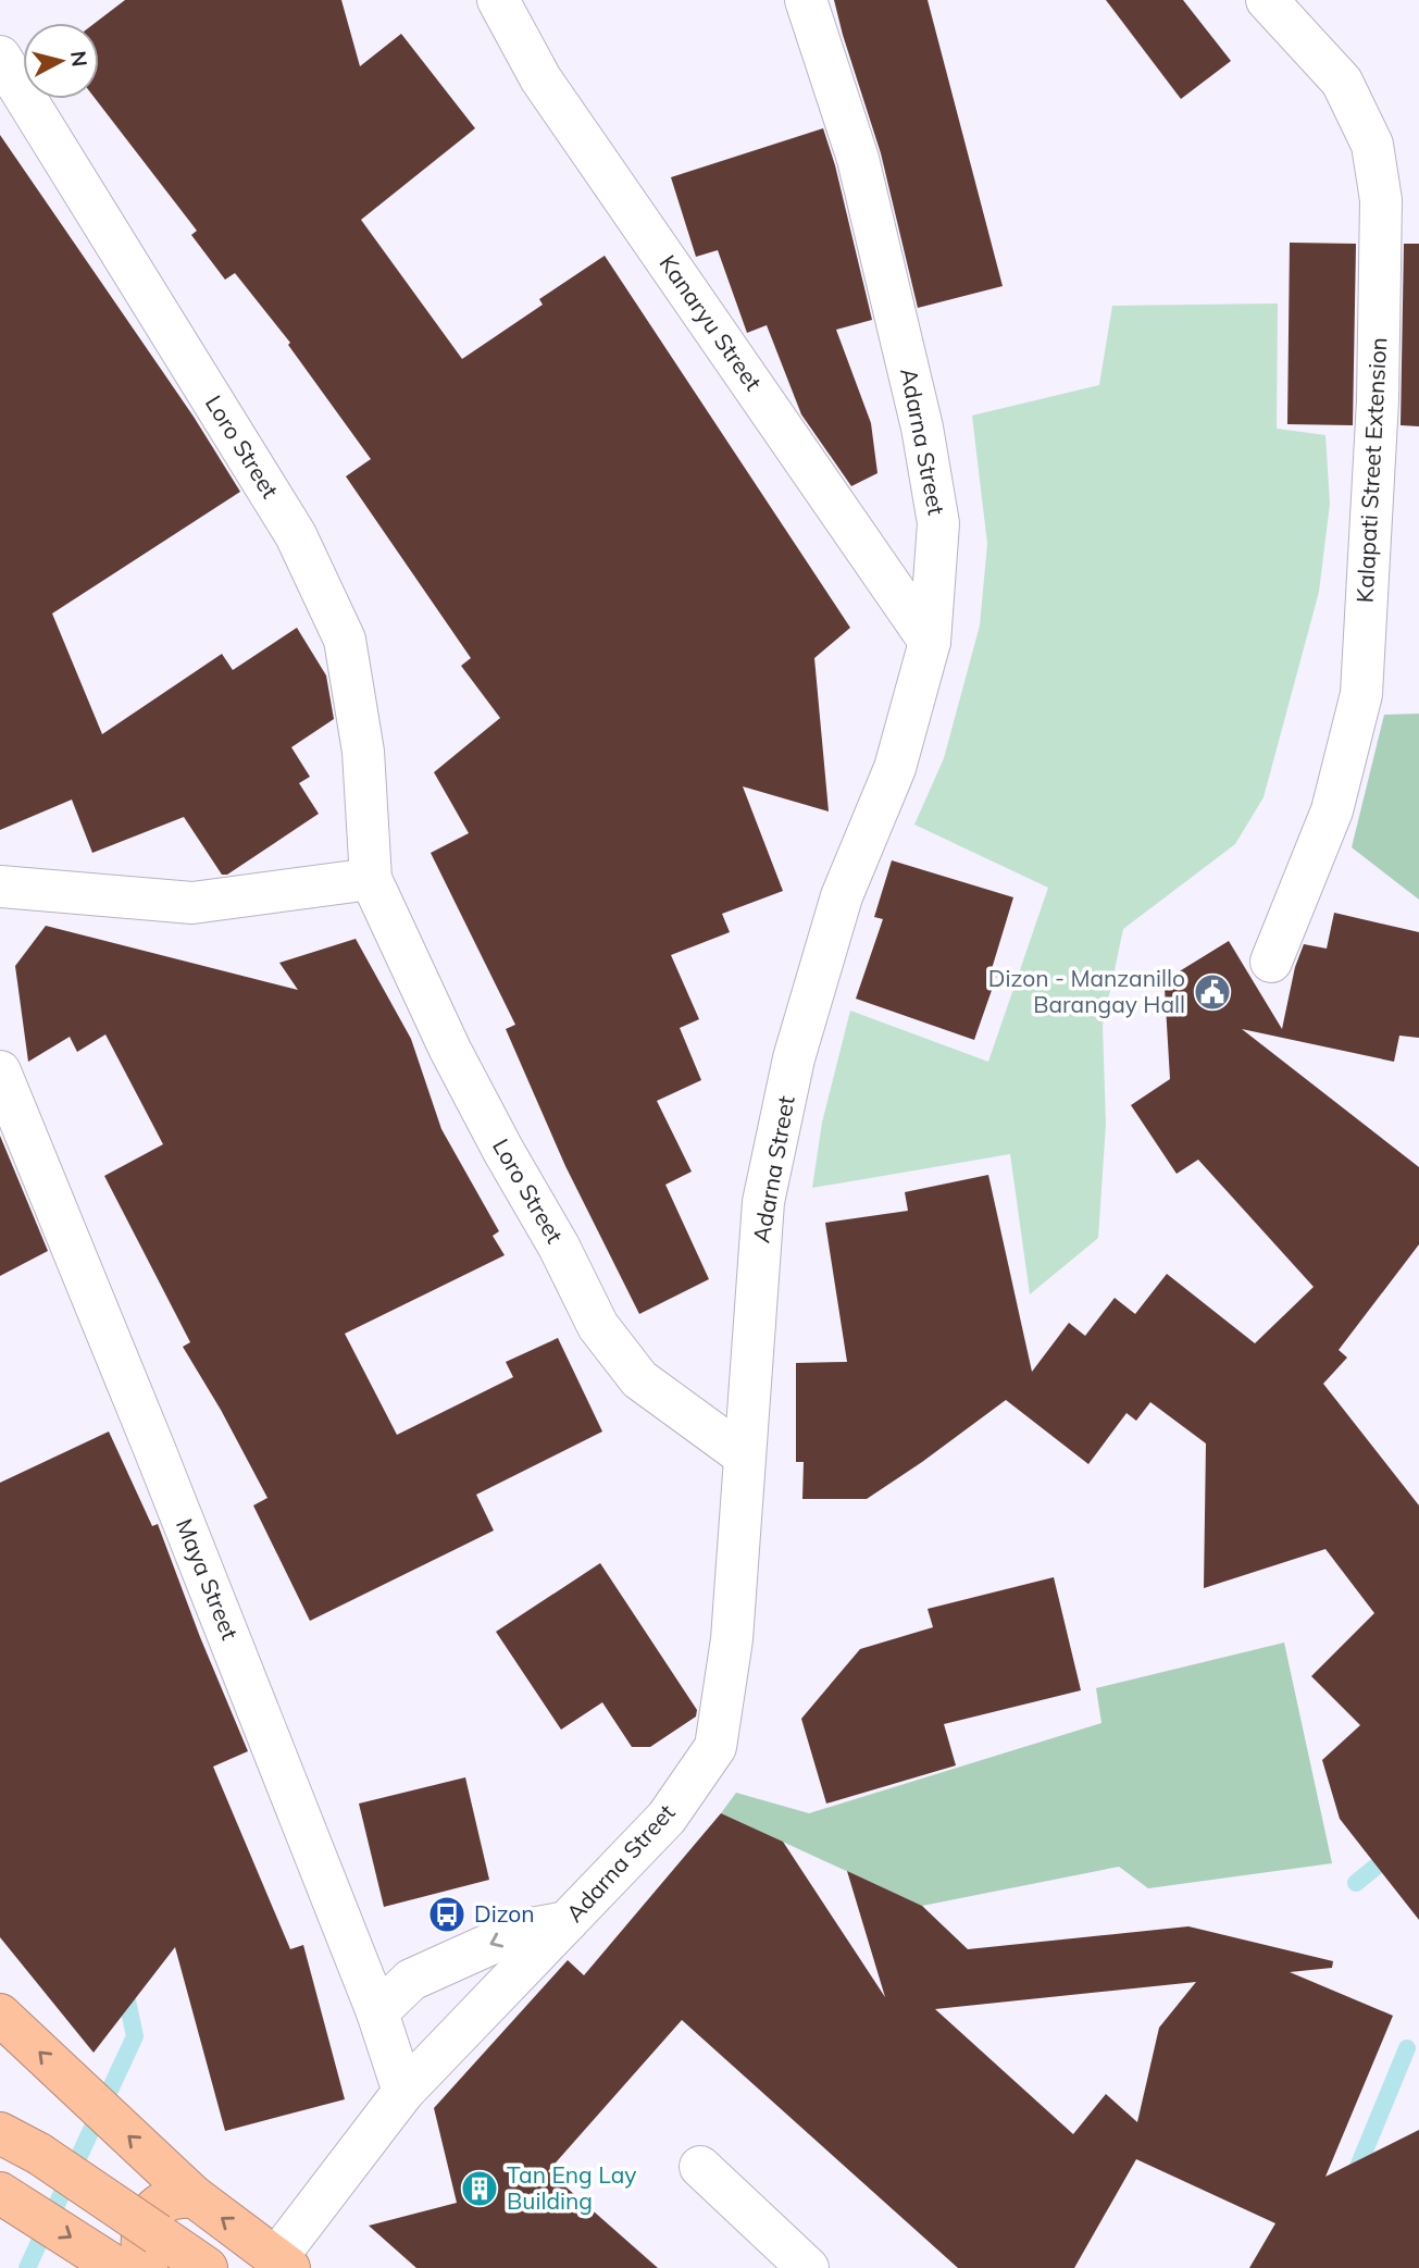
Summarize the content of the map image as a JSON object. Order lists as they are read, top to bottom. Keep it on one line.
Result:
{"streets":{"street":["Kanaryu Street","Adarna Street","Loro Street","Kalapati Street Extension","Maya Street"]},"crossings":[["Kanaryu Street","Adarna Street"],["Adarna Street","Loro Street"],["Adarna Street","Maya Street"]],"places":{"public building":["Dizon - Manzanillo Barangay Hall"],"bus stop":["Dizon"],"building":["Tan Eng Lay Building"]},"north":"right"}
